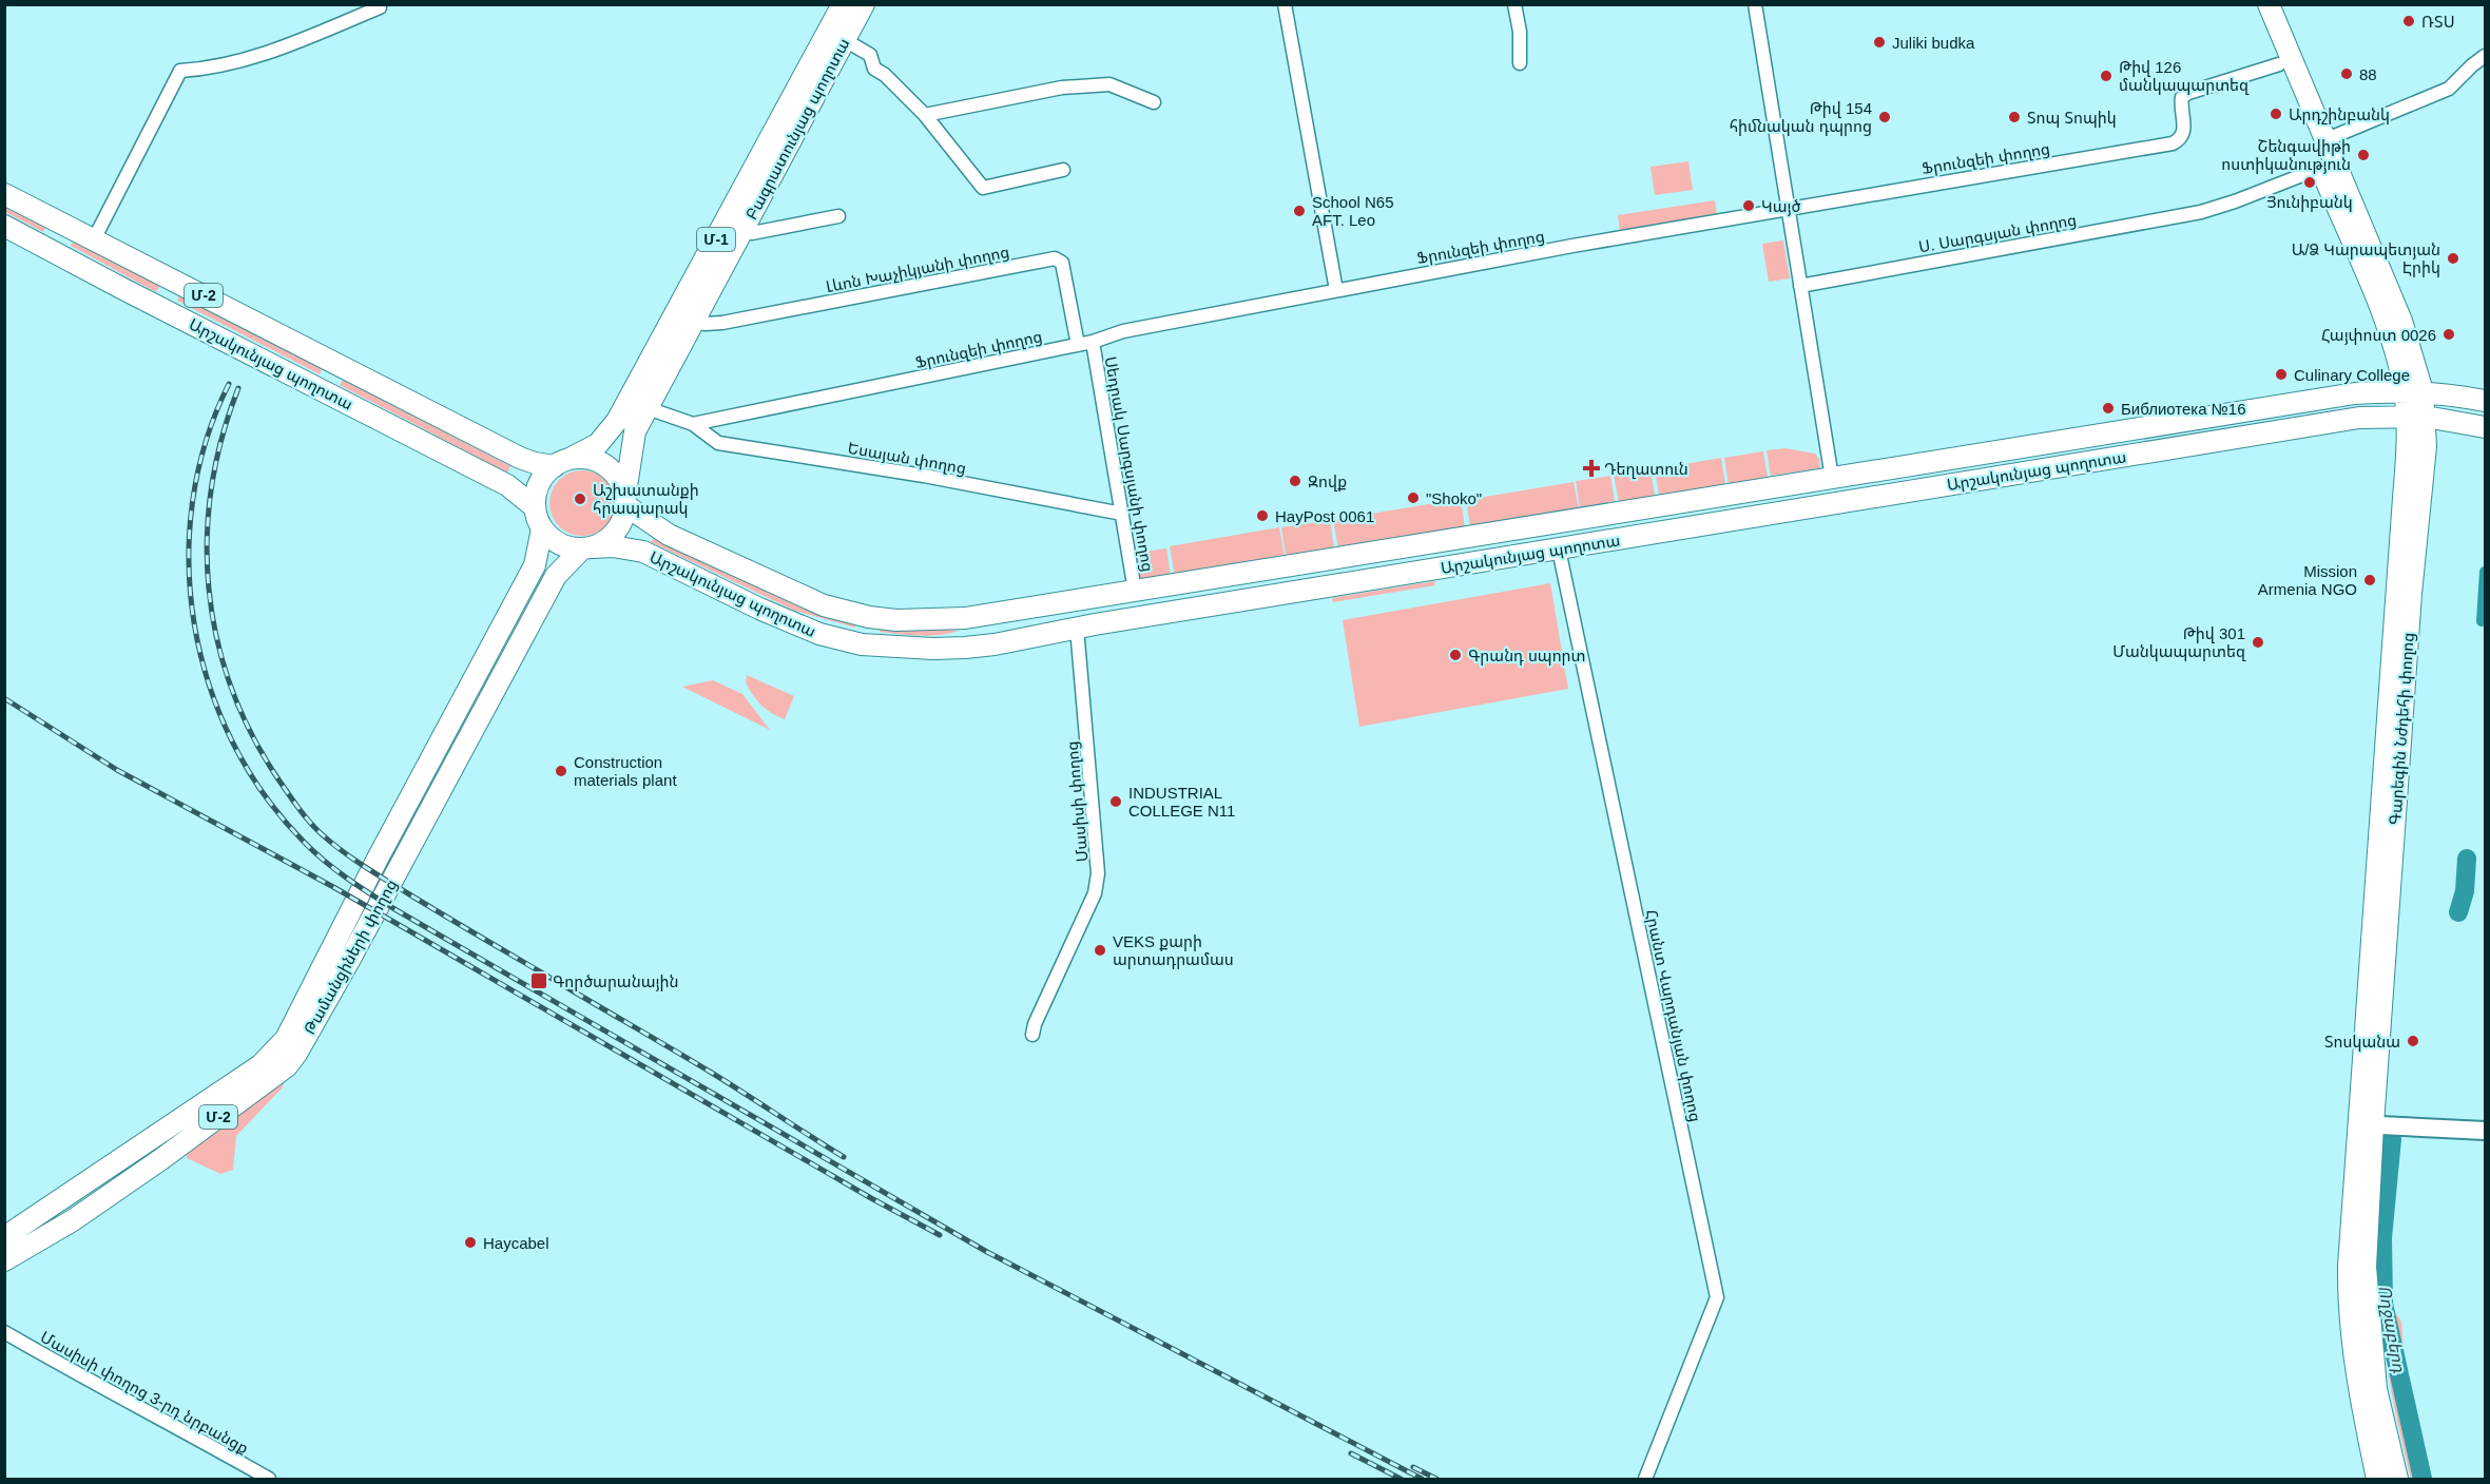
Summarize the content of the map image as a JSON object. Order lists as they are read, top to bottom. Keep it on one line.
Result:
{"streets":{"main road":["Բագրատունյաց պողոտա","Մ-1","Մ-2","Արշակունյաց պողոտա","Գարեգին Նժդեհի փողոց","Թամանցիների փողոց"],"street":["Ֆրունզեի փողոց","Ս. Սարգսյան փողոց","Լևոն Խաչիկյանի փողոց","Եսայան փողոց","Սեդրակ Սարգսյանի փողոց","Մասիսի փողոց","Հրանտ Վարդանյան փողոց","Մասիսի փողոց 3-րդ նրբանցք"]},"crossings":[["Բագրատունյաց պողոտա","Լևոն Խաչիկյանի փողոց"],["Բագրատունյաց պողոտա","Արշակունյաց պողոտա"],["Բագրատունյաց պողոտա","Թամանցիների փողոց"],["Ֆրունզեի փողոց","Լևոն Խաչիկյանի փողոց"],["Ֆրունզեի փողոց","Եսայան փողոց"],["Ֆրունզեի փողոց","Սեդրակ Սարգսյանի փողոց"],["Ֆրունզեի փողոց","Գարեգին Նժդեհի փողոց"],["Ս. Սարգսյան փողոց","Գարեգին Նժդեհի փողոց"],["Արշակունյաց պողոտա","Սեդրակ Սարգսյանի փողոց"],["Արշակունյաց պողոտա","Գարեգին Նժդեհի փողոց"],["Արշակունյաց պողոտա","Մասիսի փողոց"],["Արշակունյաց պողոտա","Թամանցիների փողոց"],["Արշակունյաց պողոտա","Հրանտ Վարդանյան փողոց"],["Եսայան փողոց","Սեդրակ Սարգսյանի փողոց"]],"water":["Ողջաբերդ"],"places":{"other":["ՌՏՍ","Juliki budka","88","Թիվ 126 մանկապարտեզ","Արդշինբանկ","Թիվ 154 հիմնական դպրոց","Տոպ Տոպիկ","Շենգավիթի ոստիկանություն","Յունիբանկ","Կայծ","School N65 AFT. Leo","Ա/Ձ Կարապետյան Էրիկ","Հայփոստ 0026","Culinary College","Библиотека №16","Զովք","\"Shoko\"","Աշխատանքի հրապարակ","HayPost 0061","Mission Armenia NGO","Թիվ 301 Մանկապարտեզ","Գրանդ սպորտ","Construction materials plant","INDUSTRIAL COLLEGE N11","VEKS քարի արտադրամաս","Տոսկանա","Haycabel"],"health":["Դեղատուն"],"transit":["Գործարանային"]}}
